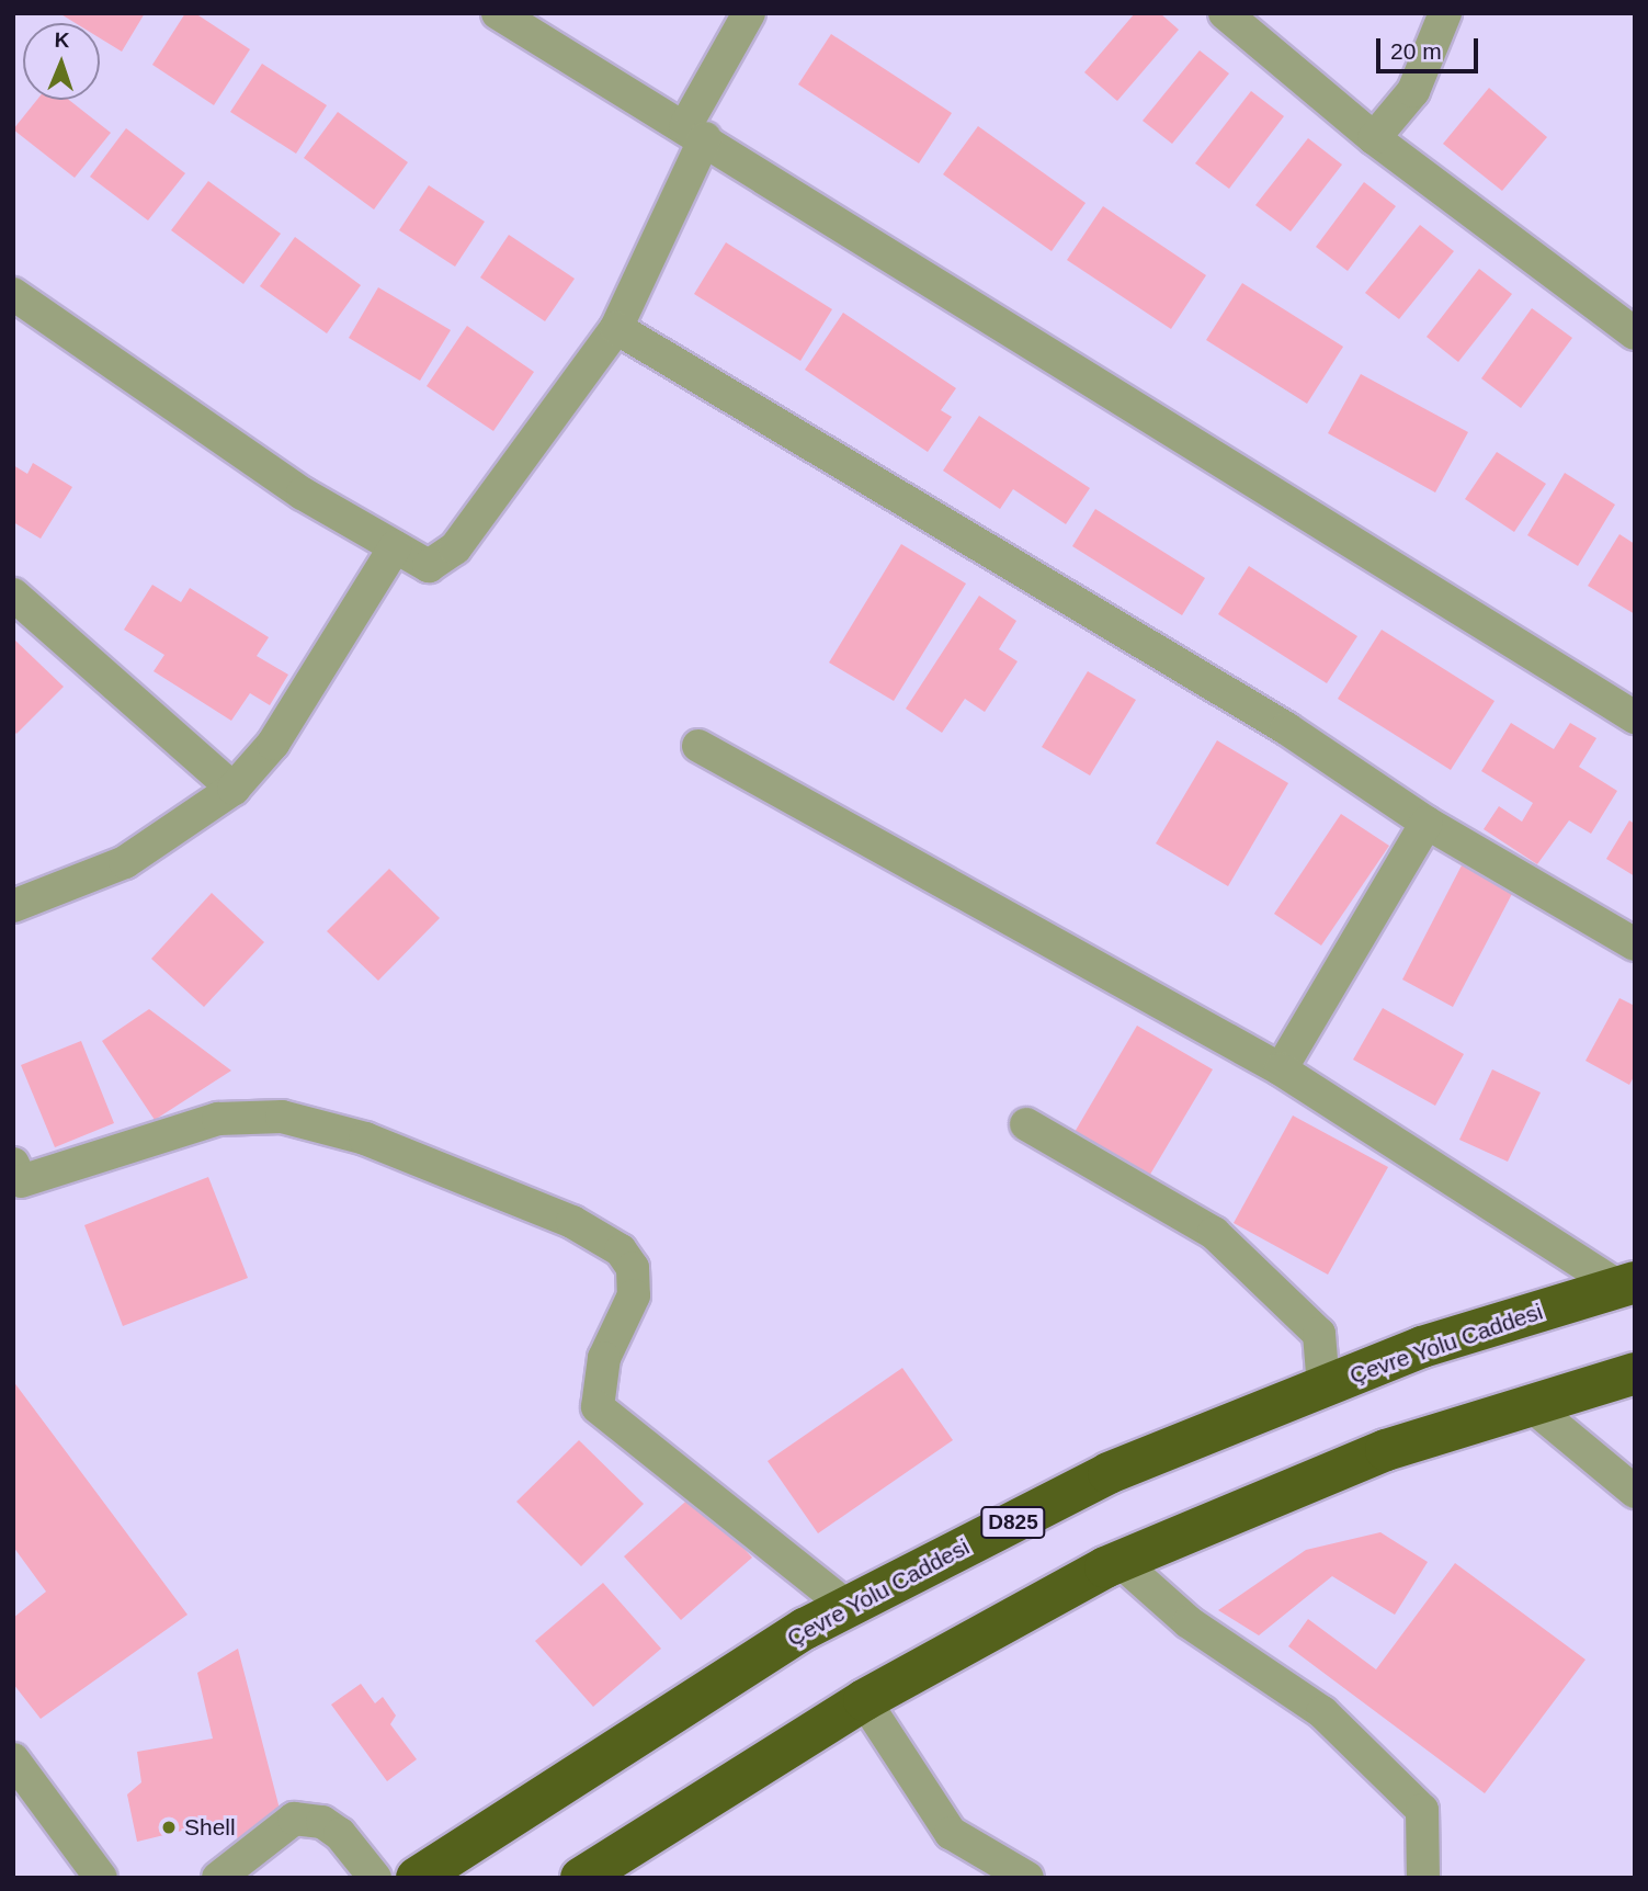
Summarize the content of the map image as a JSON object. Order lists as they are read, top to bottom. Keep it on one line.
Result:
{"streets":{"highway":["Çevre Yolu Caddesi","D825"]},"places":["Shell"],"scale_bar":"20 m","north":"top"}
